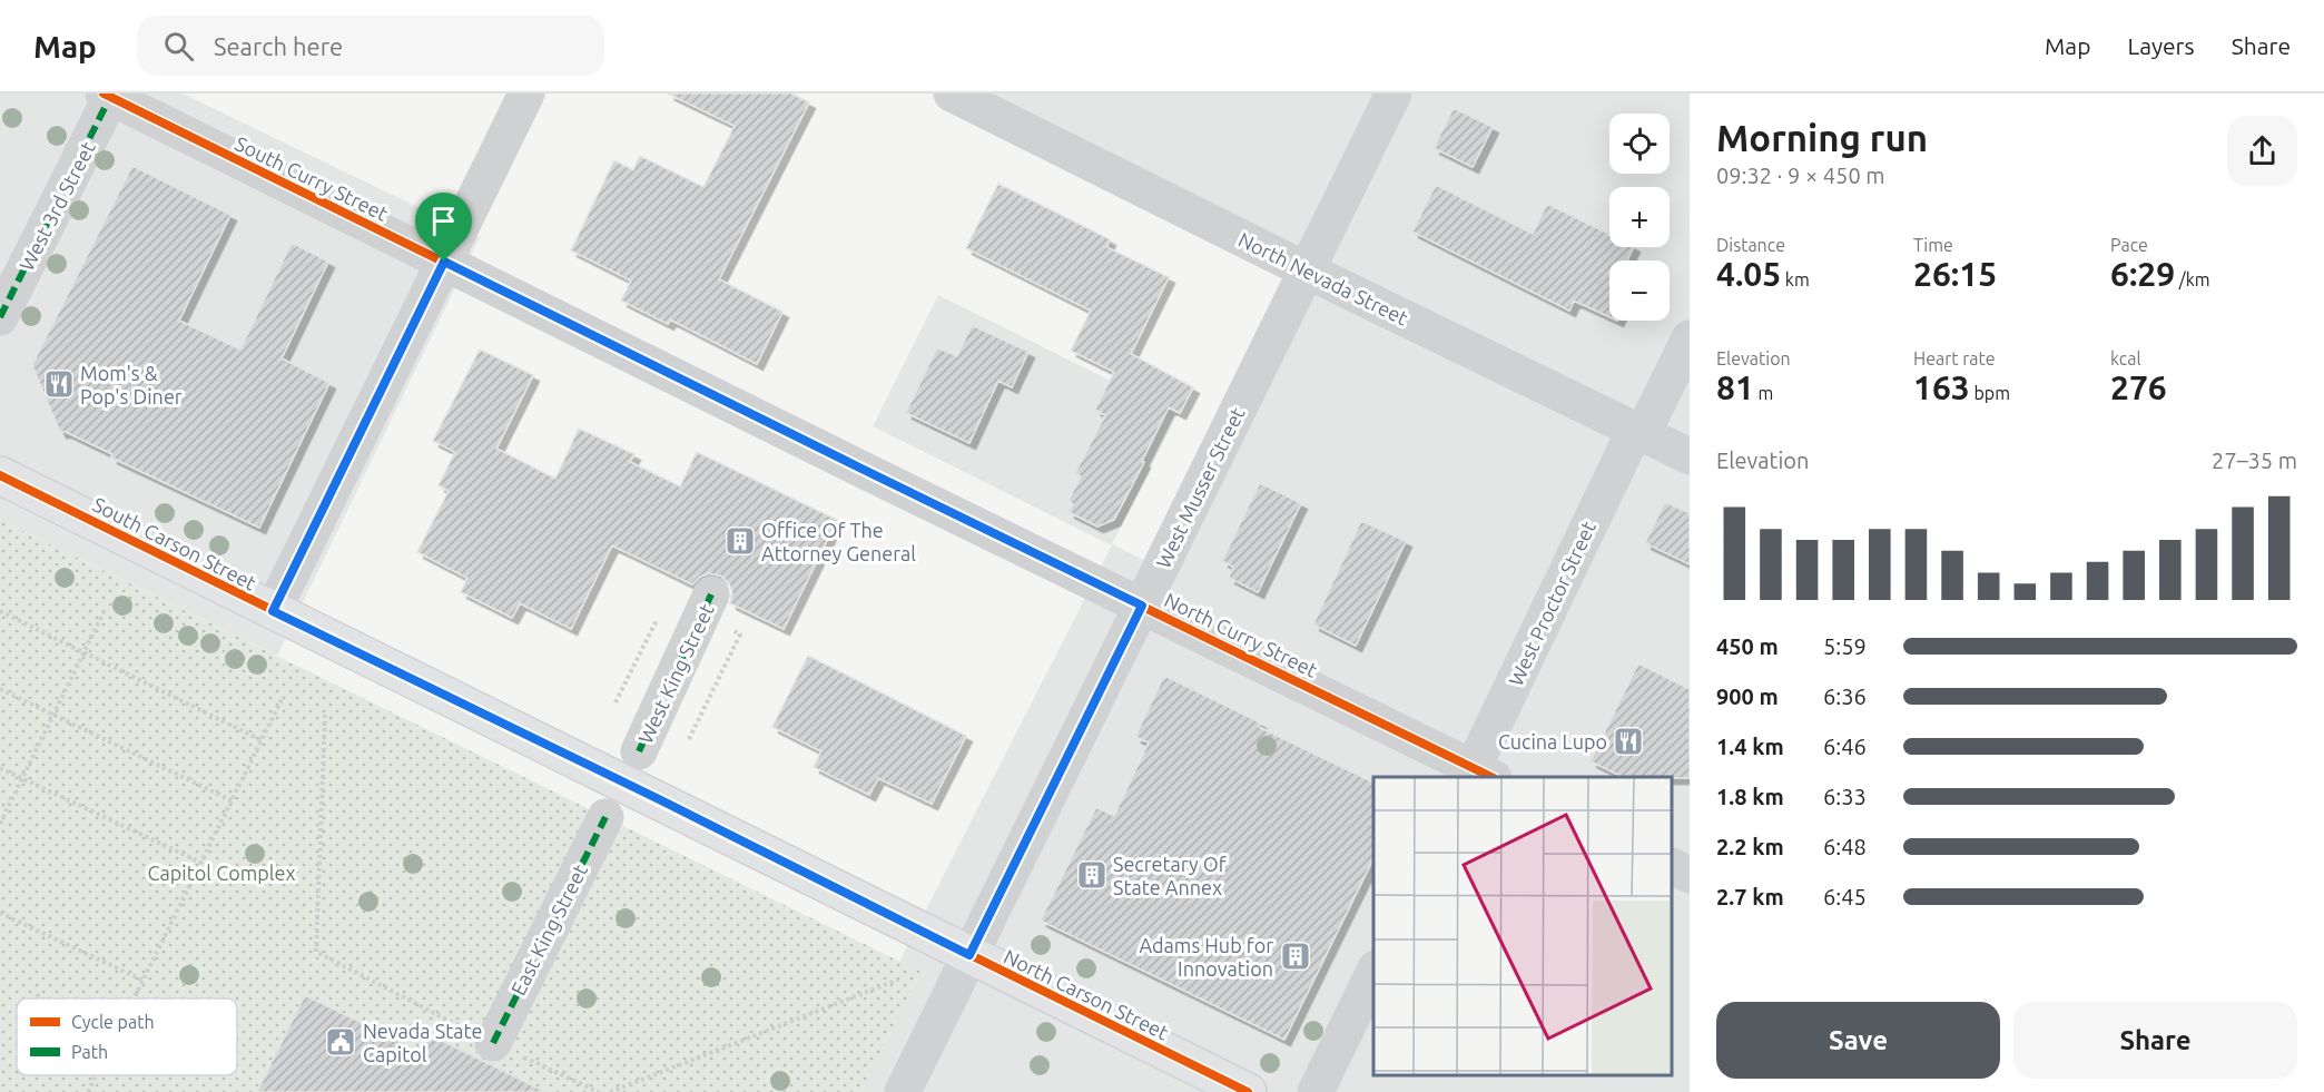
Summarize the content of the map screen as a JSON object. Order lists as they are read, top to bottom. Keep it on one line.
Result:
{"streets":{"main road":["South Carson Street","North Carson Street"],"street":["South Curry Street","West 3rd Street","North Nevada Street","West Musser Street","West Proctor Street","North Curry Street","West King Street","East King Street"]},"crossings":[["South Curry Street","West 3rd Street"],["South Curry Street","North Curry Street"],["North Nevada Street","West Musser Street"],["North Nevada Street","West Proctor Street"],["West Musser Street","North Curry Street"],["West Musser Street","North Carson Street"],["South Carson Street","West King Street"],["South Carson Street","North Carson Street"],["West Proctor Street","North Curry Street"],["West King Street","North Carson Street"]],"parks":["Capitol Complex"],"places":{"restaurant":["Mom's & Pop's Diner","Cucina Lupo"],"building":["Office Of The Attorney General","Secretary Of State Annex","Adams Hub for Innovation"],"public building":["Nevada State Capitol"]},"legend":["Cycle path","Path"],"page":{"header":"Map","search":"Search here","nav":["Map","Layers","Share"],"heading":["Morning run","09:32 · 9 × 450 m"],"map_buttons":["+","−"],"stats":[["Distance","4.05 km"],["Time","26:15"],["Pace","6:29 /km"],["Elevation","81 m"],["Heart rate","163 bpm"],["kcal","276"]],"chart":["Elevation","27–35 m"],"list":[{"name":"450 m","note":"5:59"},{"name":"900 m","note":"6:36"},{"name":"1.4 km","note":"6:46"},{"name":"1.8 km","note":"6:33"},{"name":"2.2 km","note":"6:48"},{"name":"2.7 km","note":"6:45"}],"buttons":["Save","Share"]}}
